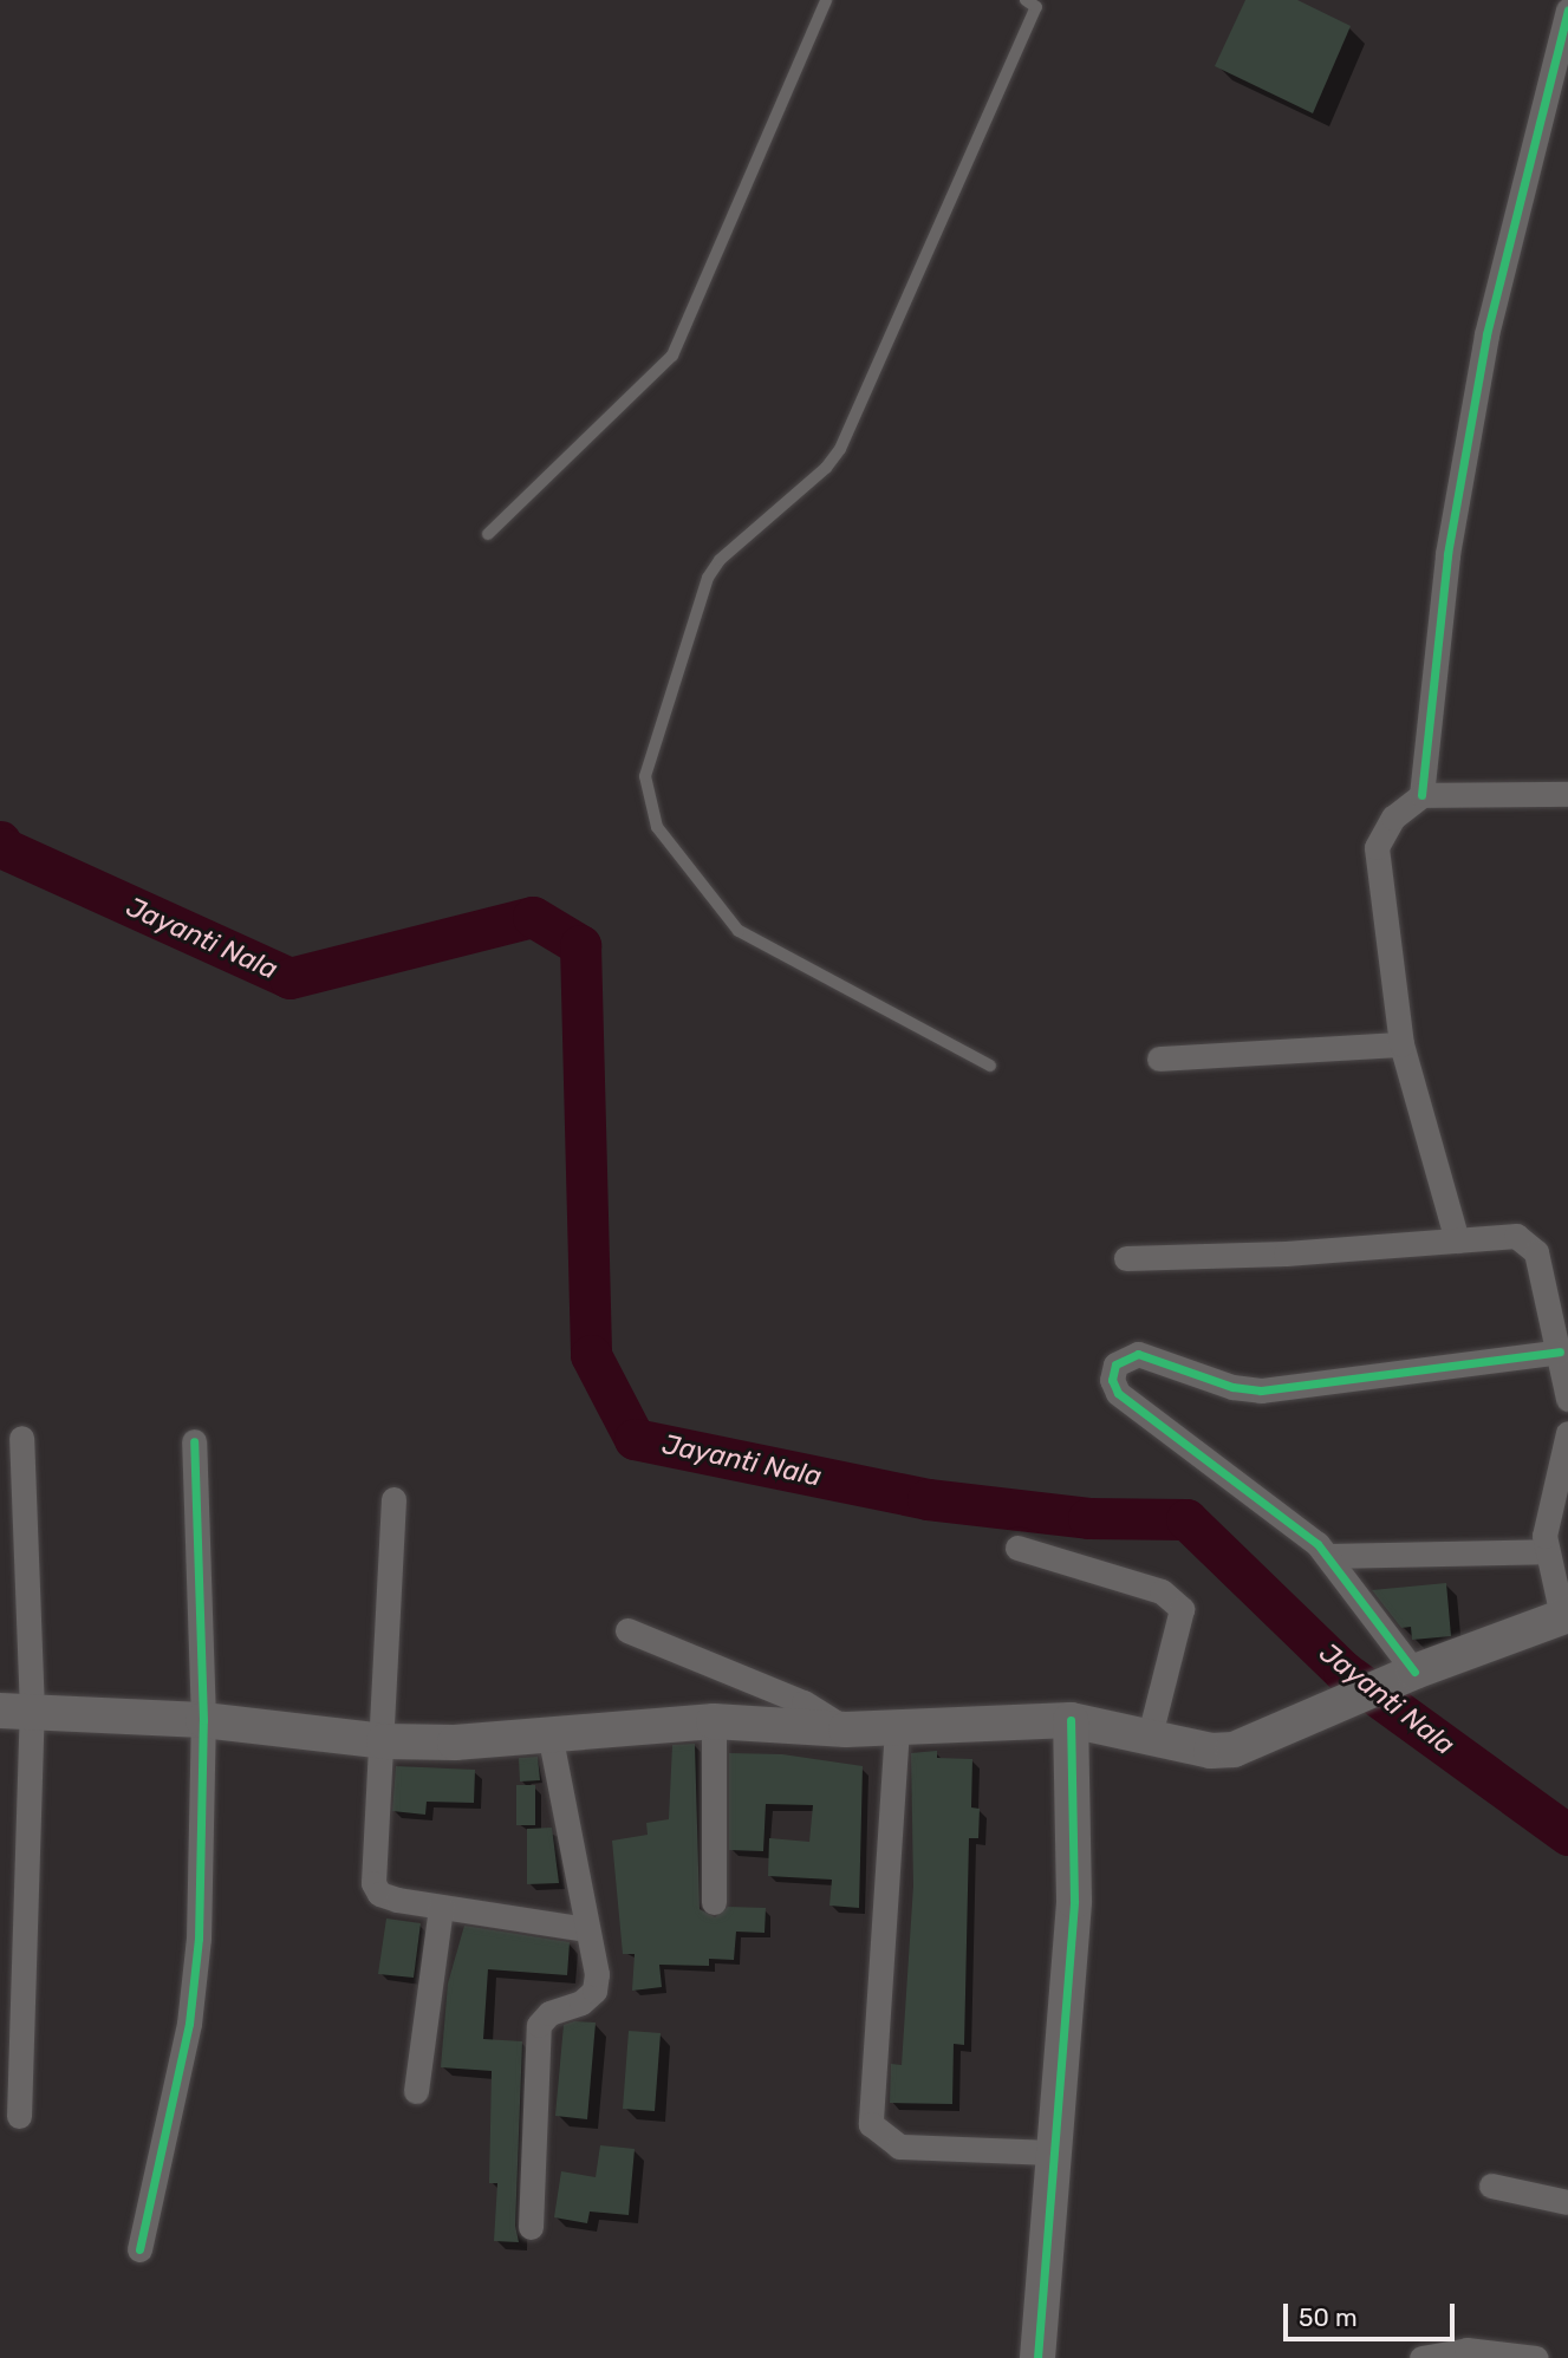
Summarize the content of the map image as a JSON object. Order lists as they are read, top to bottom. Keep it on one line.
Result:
{"water":["Jayanti Nala"],"scale_bar":"50 m"}
